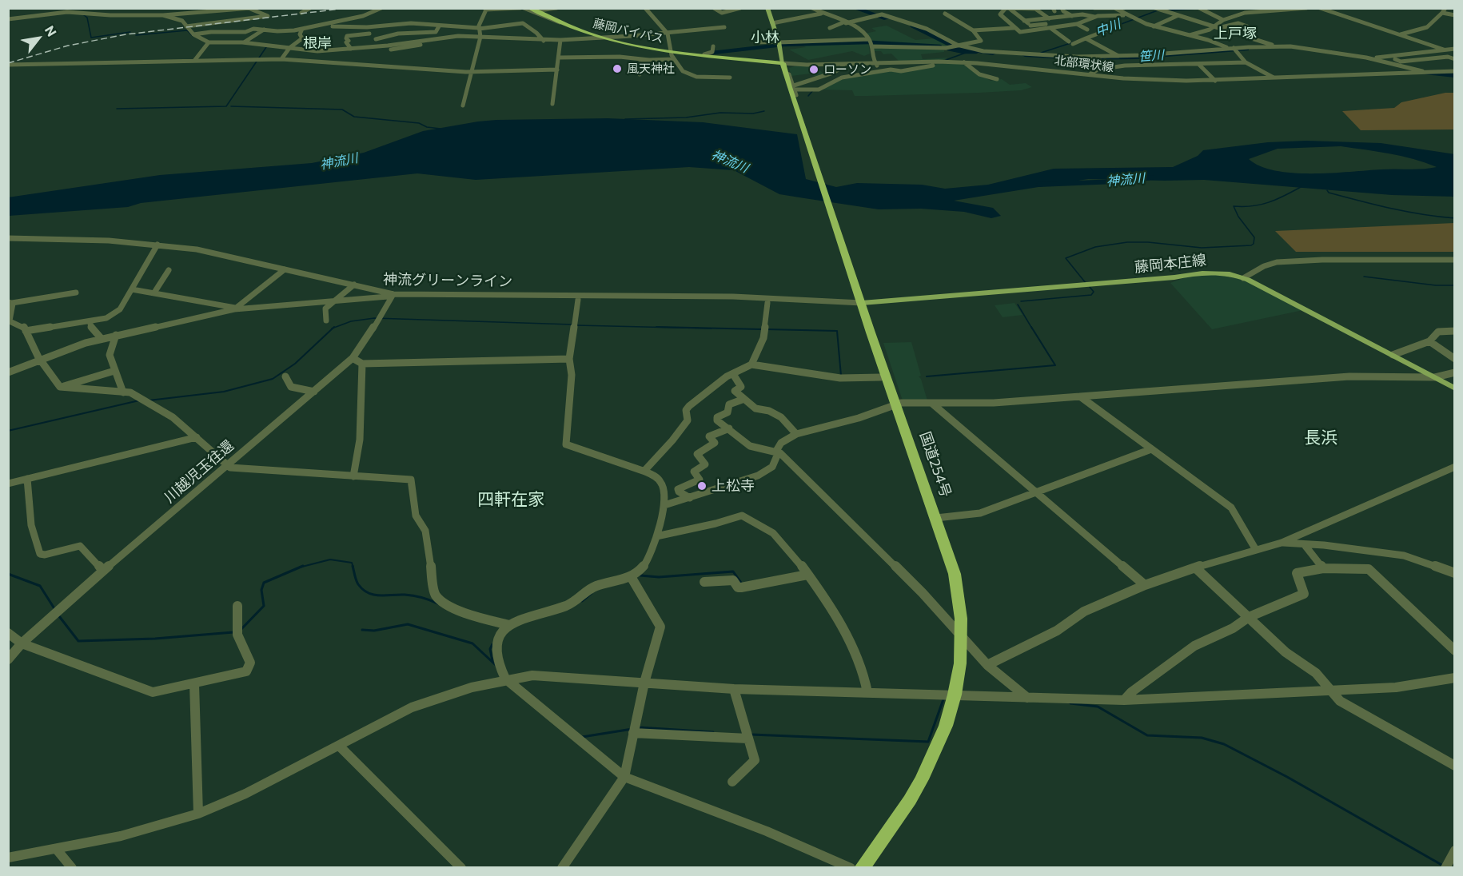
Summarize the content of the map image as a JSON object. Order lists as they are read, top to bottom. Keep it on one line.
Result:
{"streets":{"highway":["藤岡バイパス","国道254号"],"main road":["藤岡本庄線"],"street":["北部環状線","神流グリーンライン","川越児玉往還"]},"crossings":[["藤岡バイパス","北部環状線"],["藤岡バイパス","国道254号"],["北部環状線","国道254号"],["藤岡本庄線","神流グリーンライン"],["藤岡本庄線","国道254号"],["神流グリーンライン","国道254号"],["神流グリーンライン","川越児玉往還"]],"districts":["上戸塚","小林","根岸","長浜","四軒在家"],"water":["中川","笹川","神流川"],"places":["風天神社","ローソン","上松寺"],"north":"top right"}
